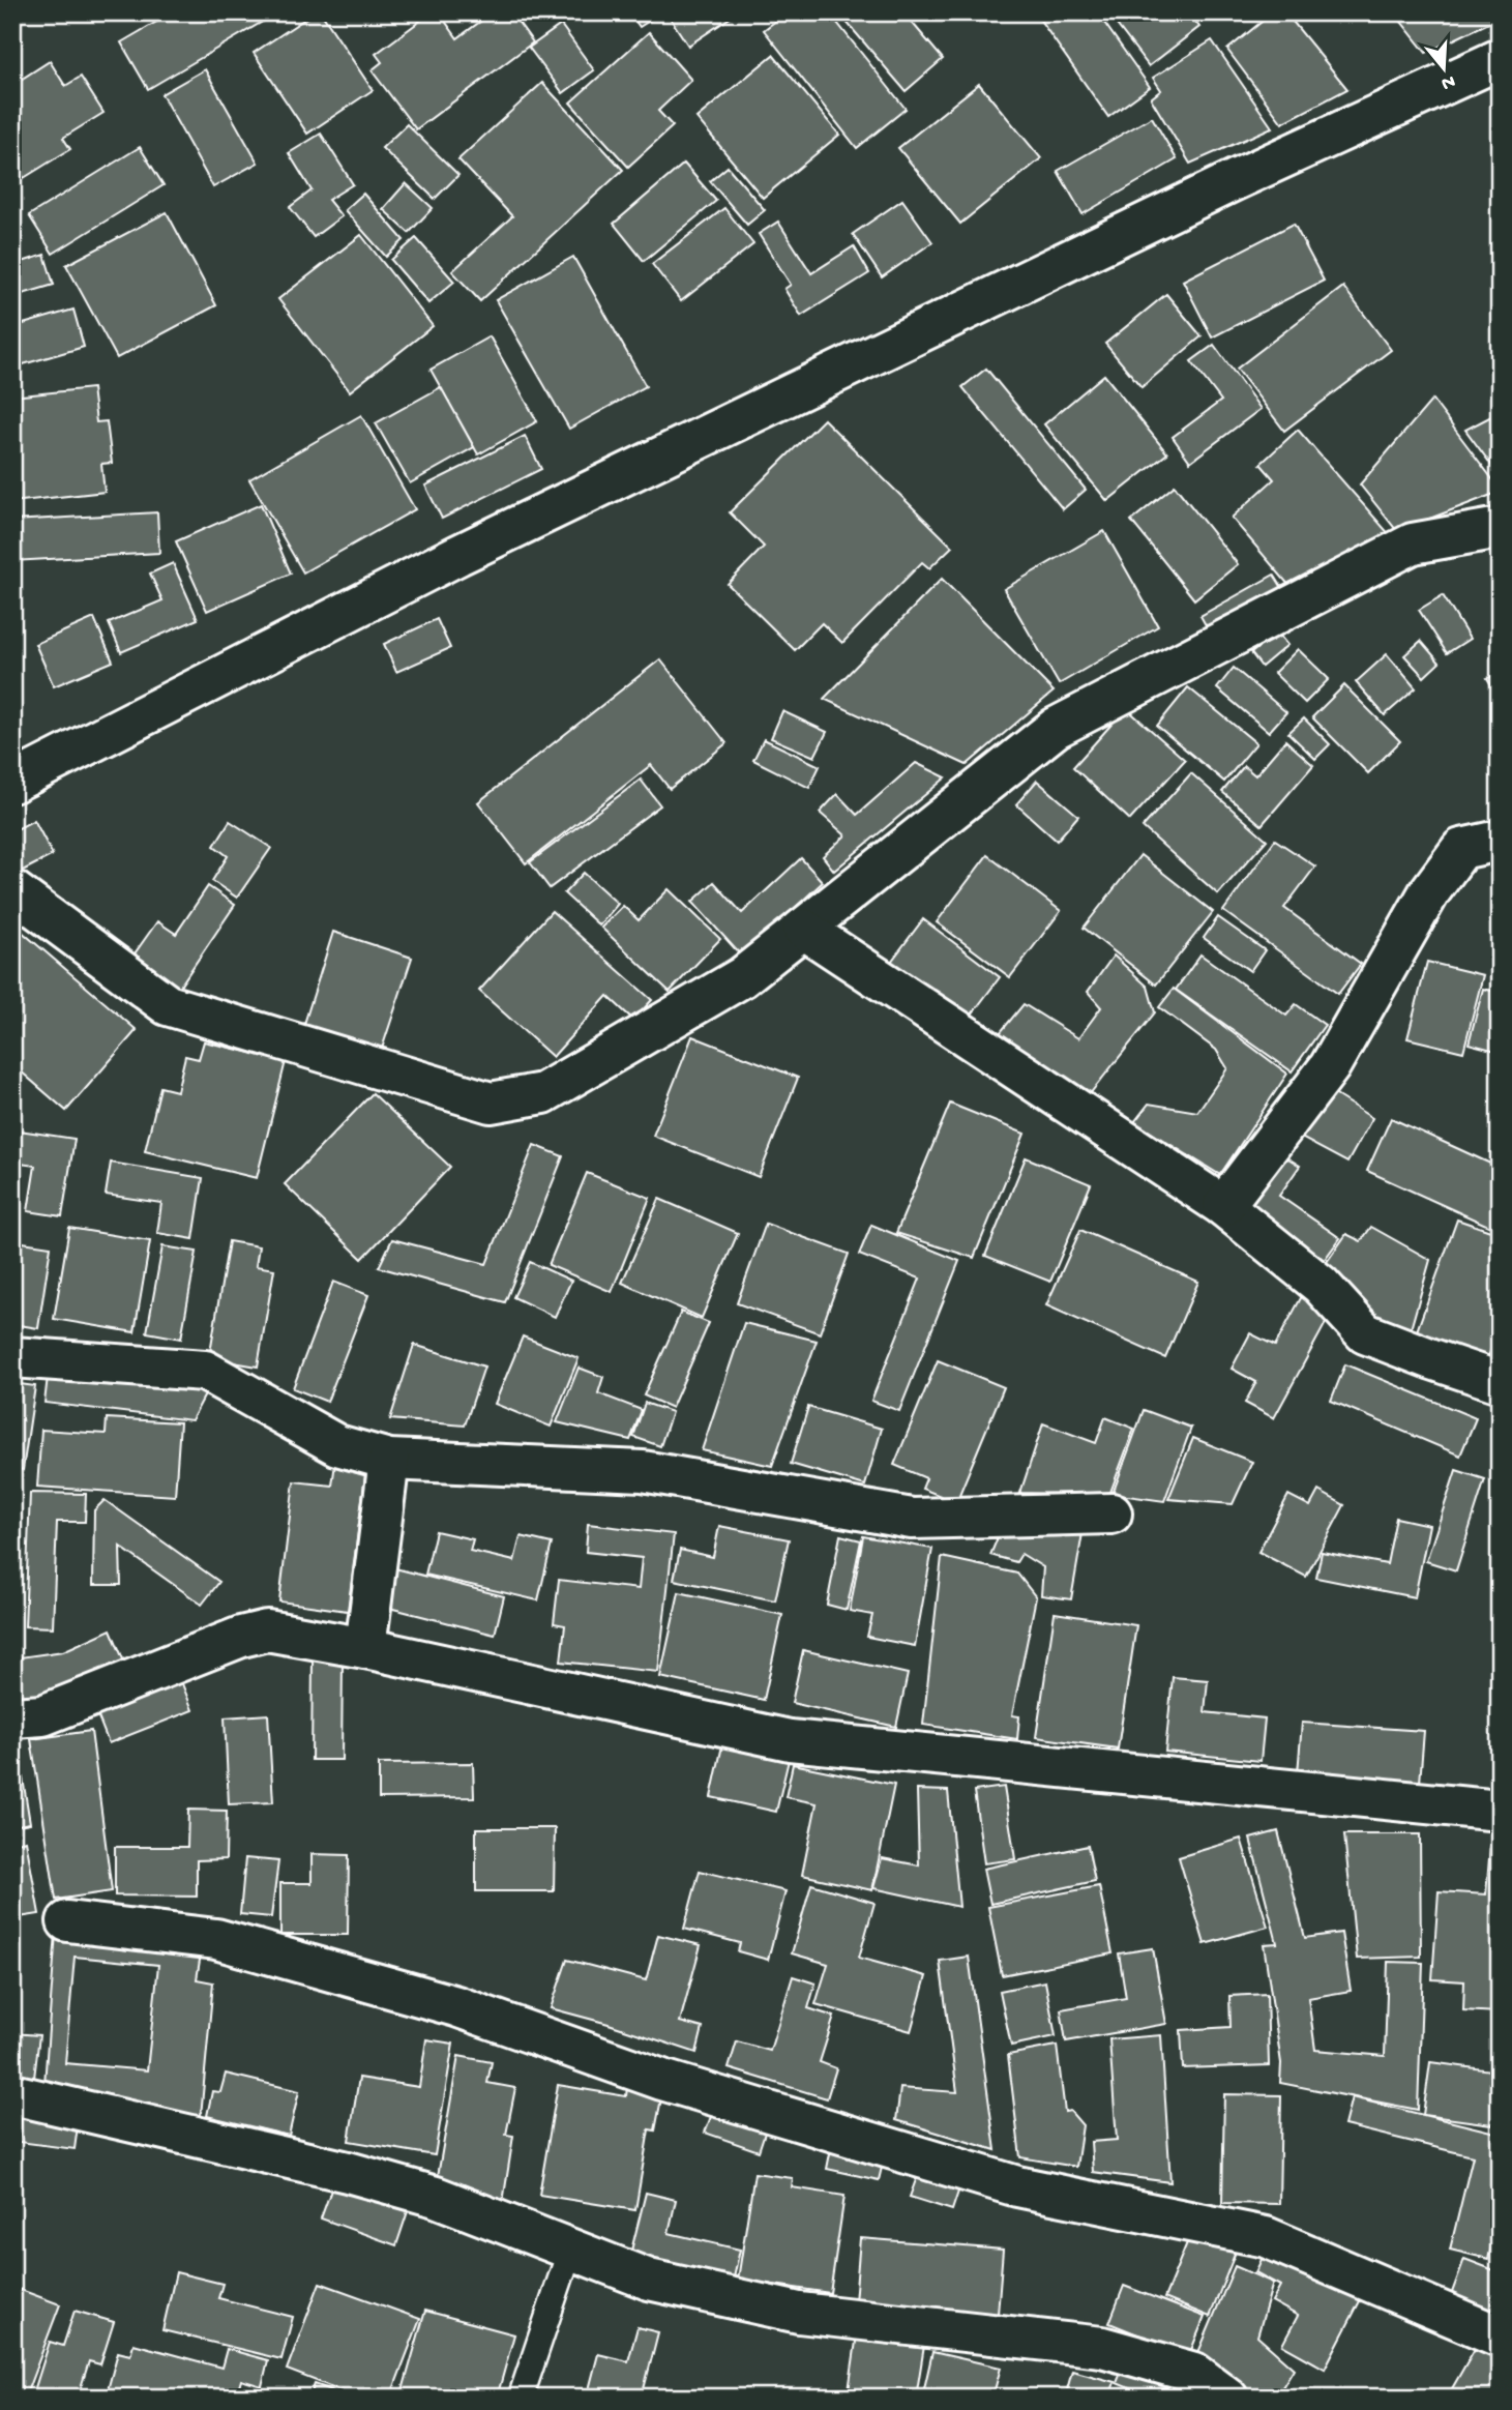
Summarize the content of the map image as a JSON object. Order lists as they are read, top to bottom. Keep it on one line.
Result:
{"north":"bottom"}
